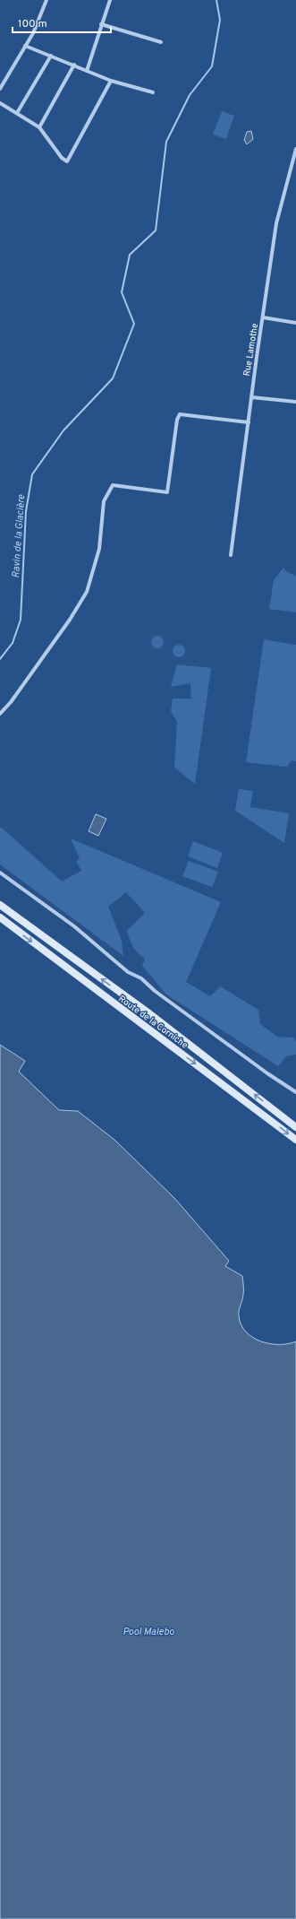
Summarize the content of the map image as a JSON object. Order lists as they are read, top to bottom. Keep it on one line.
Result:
{"streets":{"main road":["Route de la Corniche"],"street":["Rue Lamothe"]},"water":["Ravin de la Glacière","Pool Malebo"],"scale_bar":"100 m"}
